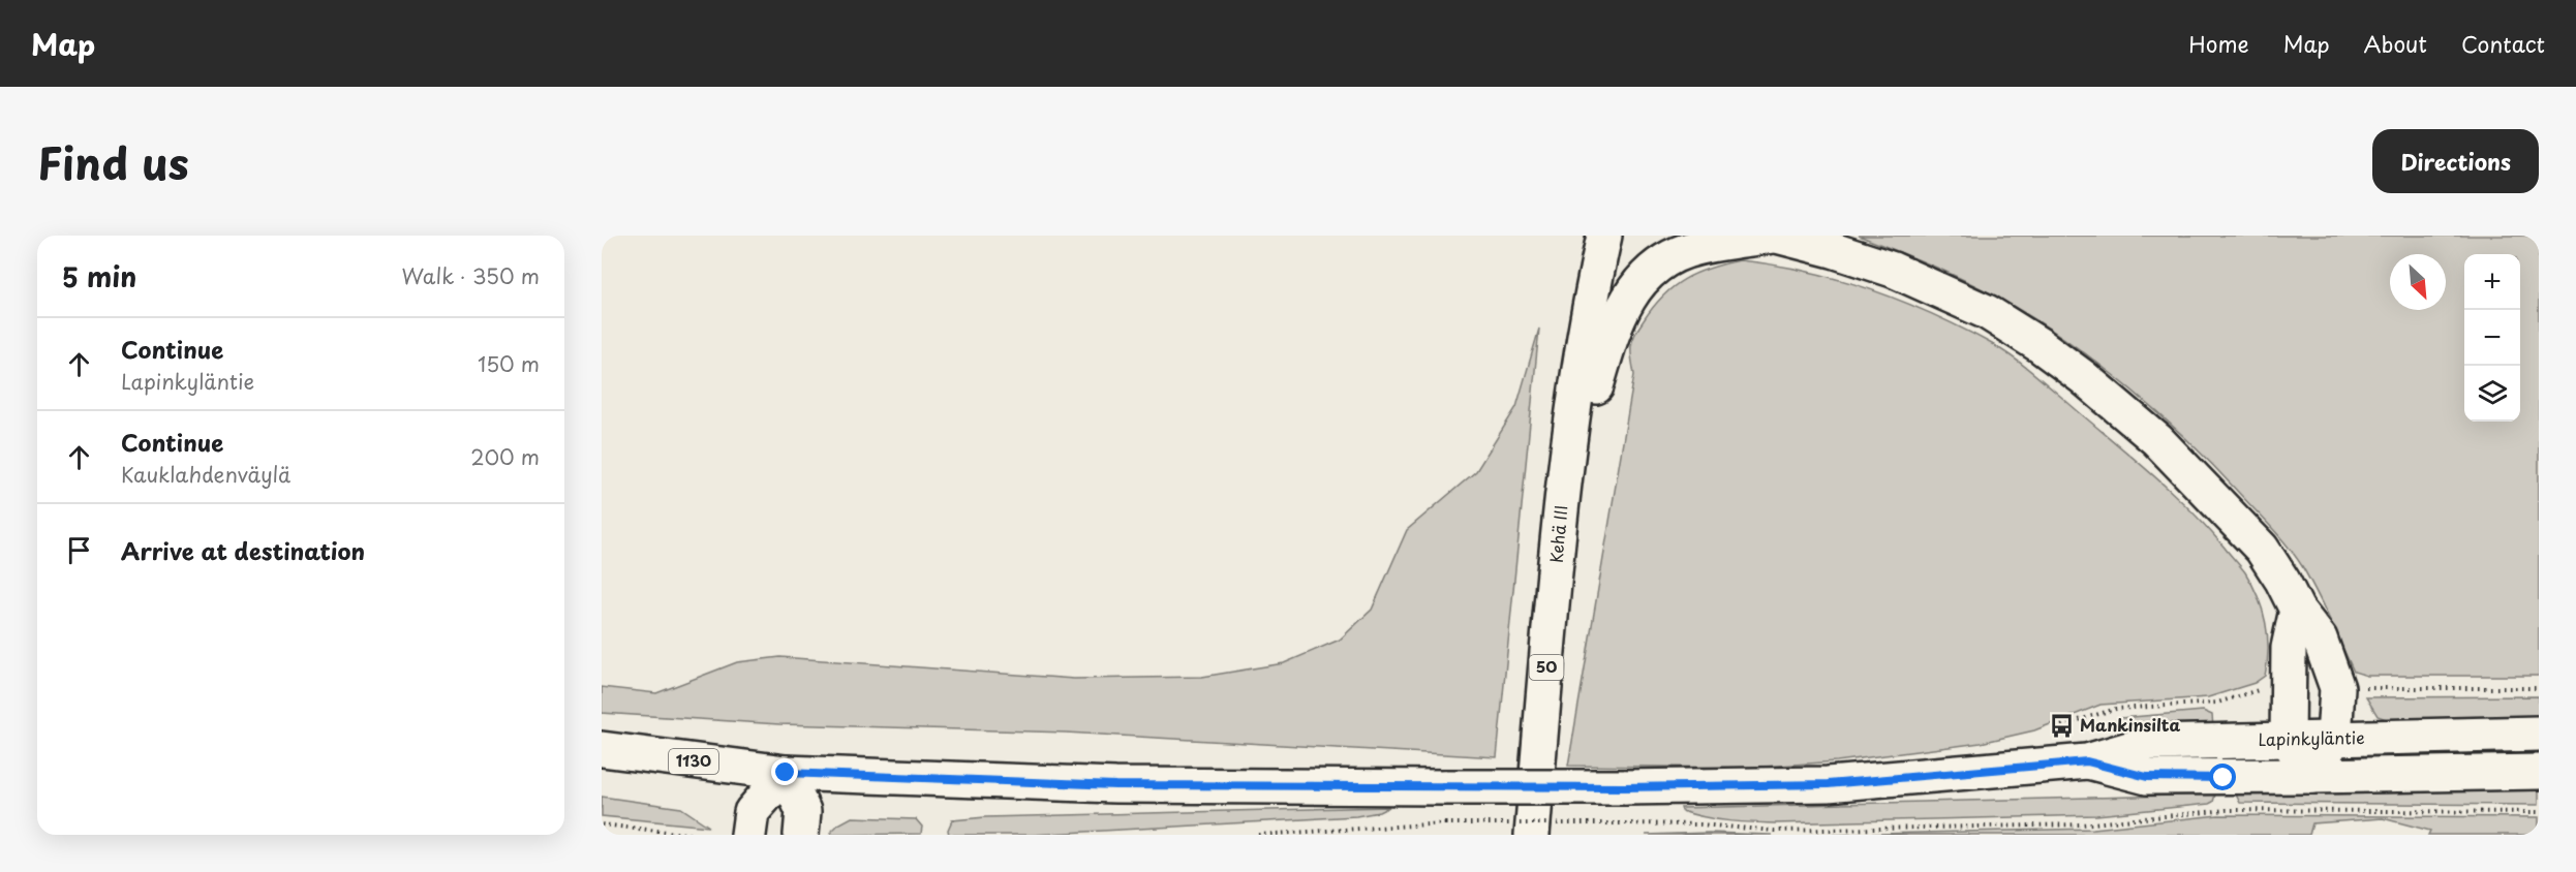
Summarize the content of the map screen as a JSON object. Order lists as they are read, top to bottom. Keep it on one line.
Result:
{"streets":{"main road":["Kehä III","50","Lapinkyläntie","1130"]},"crossings":[["Lapinkyläntie","1130"]],"places":{"bus stop":["Mankinsilta"]},"north":"bottom right","page":{"header":"Map","nav":["Home","Map","About","Contact"],"title":"Find us","buttons":"Directions","heading":["5 min","Walk · 350 m"],"map_buttons":["+","−"],"list":[["Continue","Lapinkyläntie","150 m"],["Continue","Kauklahdenväylä","200 m"],"Arrive at destination"]}}
